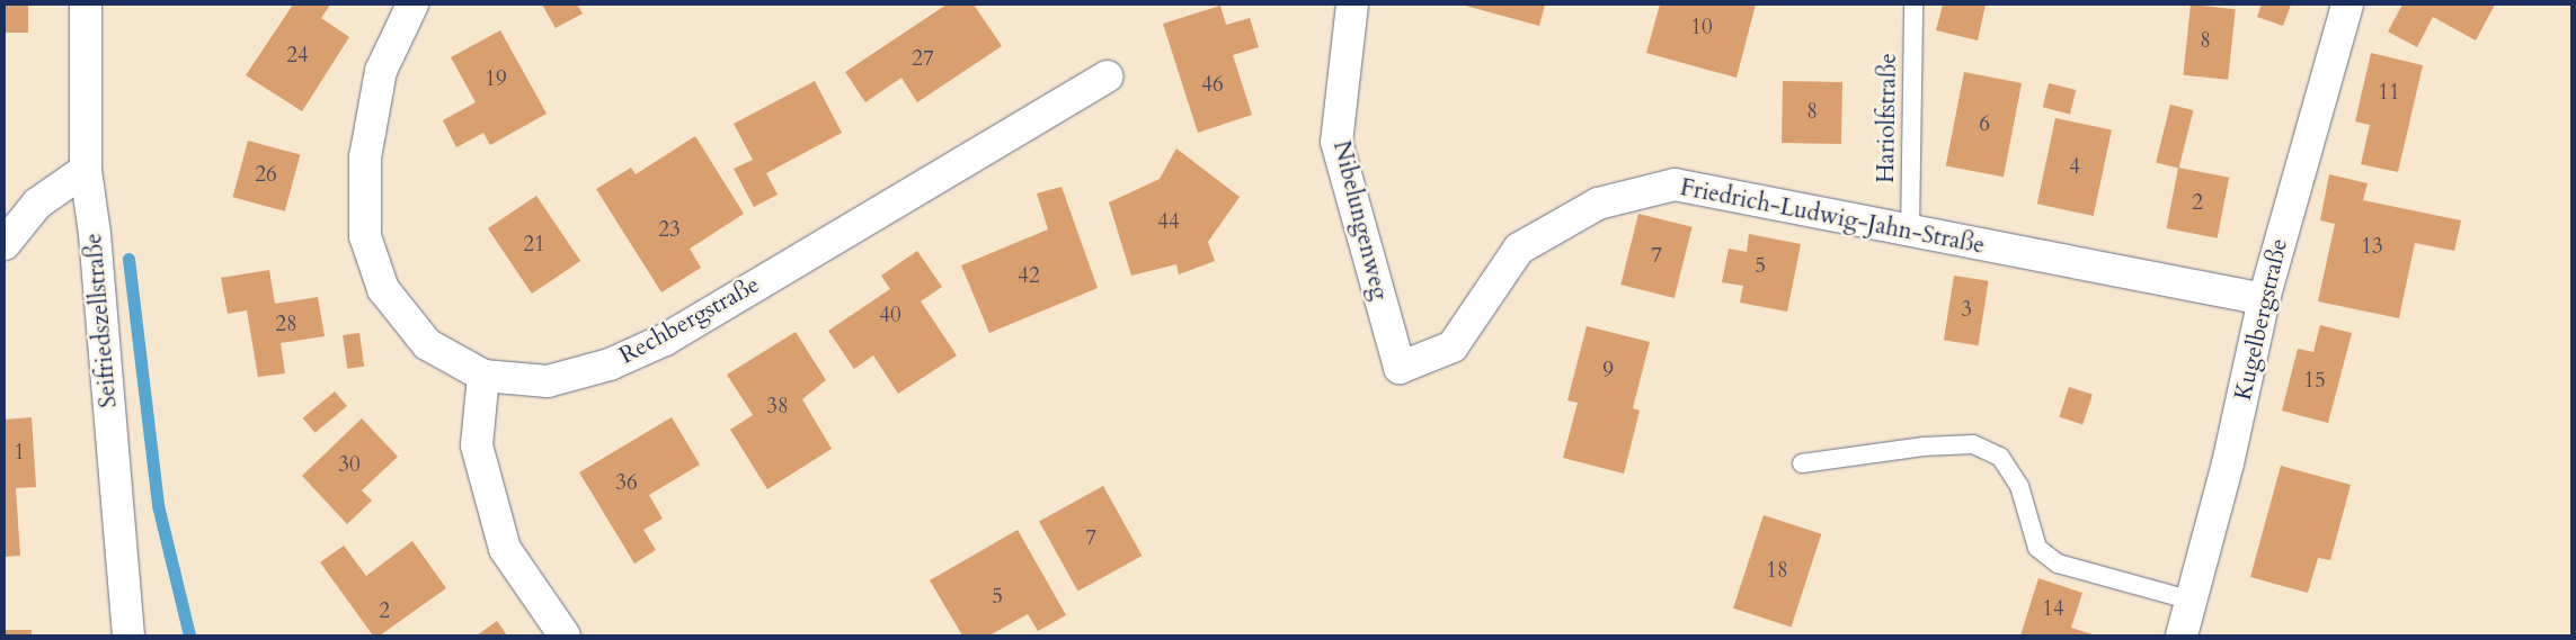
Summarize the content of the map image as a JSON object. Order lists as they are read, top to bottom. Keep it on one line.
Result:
{"streets":{"street":["Friedrich-Ludwig-Jahn-Straße","Nibelungenweg","Kugelbergstraße","Seifriedszellstraße","Rechbergstraße"],"lane":["Hariolfstraße"]},"crossings":[["Hariolfstraße","Friedrich-Ludwig-Jahn-Straße"],["Friedrich-Ludwig-Jahn-Straße","Nibelungenweg"],["Friedrich-Ludwig-Jahn-Straße","Kugelbergstraße"]],"house_numbers":["10","8","24","27","19","46","11","8","6","4","26","2","44","23","21","13","7","5","42","3","40","28","9","15","38","1","30","36","7","18","5","14","2"]}
